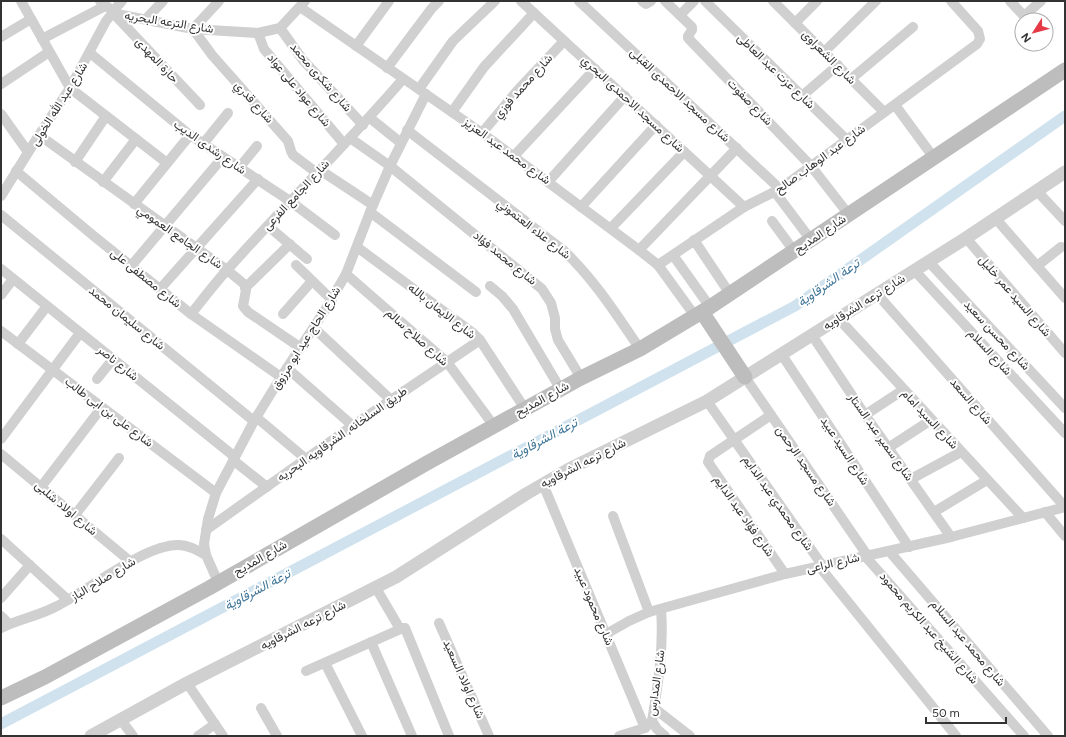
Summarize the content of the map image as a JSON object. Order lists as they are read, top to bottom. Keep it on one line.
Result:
{"streets":{"main road":["شارع المديح"],"street":["شارع الترعه البحريه","شارع الشعراوى","حارة المهدى","شارع عزت عبد العاطى","شارع شكرى محمد","شارع محمد فوزي","شارع عواد على عواد","شارع مسجد الاحمدى القبلى","شارع قدري","شارع صفوت","شارع عبد الله الخولى","شارع مسجد الاحمدى البحري","شارع رشدى الديب","شارع محمد عبد العزيز","شارع عبد الوهاب صالح","شارع الجامع الفرعى","شارع علاء العتموني","شارع الجامع العمومي","شارع محمد فؤاد","شارع مصطفى على","شارع السيد عمر خليل","شارع ترعه الشرقاويه","شارع الايمان بالله","شارع سليمان محمد","شارع محسن سعيد","شارع صلاح سالم","شارع الحاج عيد ابو مرزوق","شارع السلام","شارع ناصر","شارع السعد","شارع على بن ابى طالب","شارع السيد امام","طريق السلخانه, الشرقاويه البحريه","شارع سمير عبد الستار","شارع السيد عبيد","شارع مسجد الرحمن","شارع محمدي عبد الدايم","شارع اولاد شلبى","شارع فؤاد عبد الدايم","شارع الراعى","شارع صلاح الباز","شارع محمود عبيد","شارع الشيخ عبد الكريم محمود","شارع محمد عبد السلام","شارع اولاد السعيد","شارع المدارس"]},"crossings":[["شارع الترعه البحريه","حارة المهدى"],["شارع الترعه البحريه","شارع شكرى محمد"],["شارع الترعه البحريه","شارع عواد على عواد"],["شارع الترعه البحريه","شارع قدري"],["شارع الترعه البحريه","شارع عبد الله الخولى"],["شارع الشعراوى","شارع عبد الوهاب صالح"],["حارة المهدى","شارع عبد الله الخولى"],["شارع عزت عبد العاطى","شارع عبد الوهاب صالح"],["شارع شكرى محمد","شارع الجامع الفرعى"],["شارع شكرى محمد","شارع الحاج عيد ابو مرزوق"],["شارع محمد فوزي","شارع مسجد الاحمدى البحري"],["شارع محمد فوزي","شارع محمد عبد العزيز"],["شارع عواد على عواد","شارع الجامع الفرعى"],["شارع عواد على عواد","شارع محمد فؤاد"],["شارع عواد على عواد","شارع الحاج عيد ابو مرزوق"],["شارع مسجد الاحمدى القبلى","شارع عبد الوهاب صالح"],["شارع مسجد الاحمدى القبلى","شارع المديح"],["شارع قدري","شارع الجامع الفرعى"],["شارع قدري","شارع الحاج عيد ابو مرزوق"],["شارع صفوت","شارع عبد الوهاب صالح"],["شارع صفوت","شارع المديح"],["شارع عبد الله الخولى","شارع رشدى الديب"],["شارع عبد الله الخولى","شارع الجامع العمومي"],["شارع عبد الله الخولى","شارع مصطفى على"],["شارع مسجد الاحمدى البحري","شارع عبد الوهاب صالح"],["شارع رشدى الديب","شارع الجامع الفرعى"],["شارع محمد عبد العزيز","شارع عبد الوهاب صالح"],["شارع محمد عبد العزيز","شارع الجامع الفرعى"],["شارع محمد عبد العزيز","شارع المديح"],["شارع محمد عبد العزيز","شارع الحاج عيد ابو مرزوق"],["شارع الجامع الفرعى","شارع الجامع العمومي"],["شارع الجامع الفرعى","شارع مصطفى على"],["شارع علاء العتموني","شارع المديح"],["شارع علاء العتموني","شارع الحاج عيد ابو مرزوق"],["شارع المديح","شارع محمد فؤاد"],["شارع المديح","شارع الايمان بالله"],["شارع المديح","شارع صلاح سالم"],["شارع المديح","شارع الحاج عيد ابو مرزوق"],["شارع محمد فؤاد","شارع الحاج عيد ابو مرزوق"],["شارع مصطفى على","شارع الحاج عيد ابو مرزوق"],["شارع السيد عمر خليل","شارع ترعه الشرقاويه"],["شارع ترعه الشرقاويه","شارع محسن سعيد"],["شارع ترعه الشرقاويه","شارع السلام"],["شارع ترعه الشرقاويه","شارع السعد"],["شارع ترعه الشرقاويه","شارع السيد امام"],["شارع ترعه الشرقاويه","شارع سمير عبد الستار"],["شارع ترعه الشرقاويه","شارع السيد عبيد"],["شارع ترعه الشرقاويه","شارع مسجد الرحمن"],["شارع ترعه الشرقاويه","شارع محمدي عبد الدايم"],["شارع ترعه الشرقاويه","شارع محمود عبيد"],["شارع الايمان بالله","شارع الحاج عيد ابو مرزوق"],["شارع الايمان بالله","طريق السلخانه, الشرقاويه البحريه"],["شارع سليمان محمد","شارع الحاج عيد ابو مرزوق"],["شارع سليمان محمد","طريق السلخانه, الشرقاويه البحريه"],["شارع صلاح سالم","شارع الحاج عيد ابو مرزوق"],["شارع صلاح سالم","طريق السلخانه, الشرقاويه البحريه"],["شارع الحاج عيد ابو مرزوق","شارع ناصر"],["شارع الحاج عيد ابو مرزوق","شارع على بن ابى طالب"],["شارع الحاج عيد ابو مرزوق","طريق السلخانه, الشرقاويه البحريه"],["شارع الحاج عيد ابو مرزوق","شارع صلاح الباز"],["شارع ناصر","طريق السلخانه, الشرقاويه البحريه"],["شارع السعد","شارع الراعى"],["شارع السيد امام","شارع الراعى"],["شارع سمير عبد الستار","شارع الراعى"],["شارع السيد عبيد","شارع الراعى"],["شارع مسجد الرحمن","شارع الراعى"],["شارع مسجد الرحمن","شارع الشيخ عبد الكريم محمود"],["شارع محمدي عبد الدايم","شارع فؤاد عبد الدايم"],["شارع محمدي عبد الدايم","شارع الراعى"],["شارع اولاد شلبى","شارع صلاح الباز"],["شارع فؤاد عبد الدايم","شارع الراعى"],["شارع الراعى","شارع محمود عبيد"],["شارع الراعى","شارع الشيخ عبد الكريم محمود"],["شارع الراعى","شارع محمد عبد السلام"],["شارع الراعى","شارع المدارس"],["شارع محمود عبيد","شارع المدارس"]],"water":["ترعة الشرقاوية"],"scale_bar":"50 m","north":"bottom left"}
